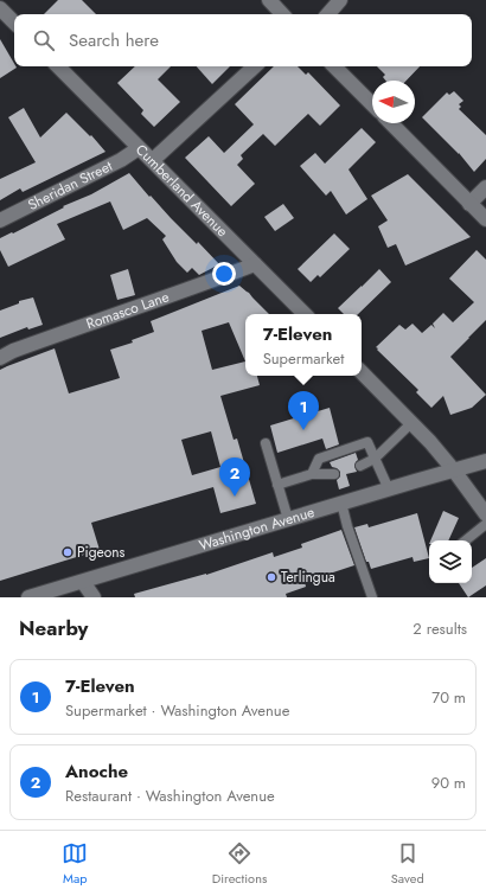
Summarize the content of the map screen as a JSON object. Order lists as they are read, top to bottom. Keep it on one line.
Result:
{"streets":{"street":["Sheridan Street","Cumberland Avenue","Romasco Lane","Washington Avenue"]},"crossings":[["Sheridan Street","Cumberland Avenue"],["Cumberland Avenue","Romasco Lane"]],"places":["Pigeons","Terlingua"],"north":"left","page":{"search":"Search here","popup":["7-Eleven","Supermarket"],"pins":["1","2"],"heading":["Nearby","2 results"],"list":[{"mark":"1","name":"7-Eleven","note":"Supermarket · Washington Avenue","value":"70 m"},{"mark":"2","name":"Anoche","note":"Restaurant · Washington Avenue","value":"90 m"}],"nav":["Map","Directions","Saved"]}}
